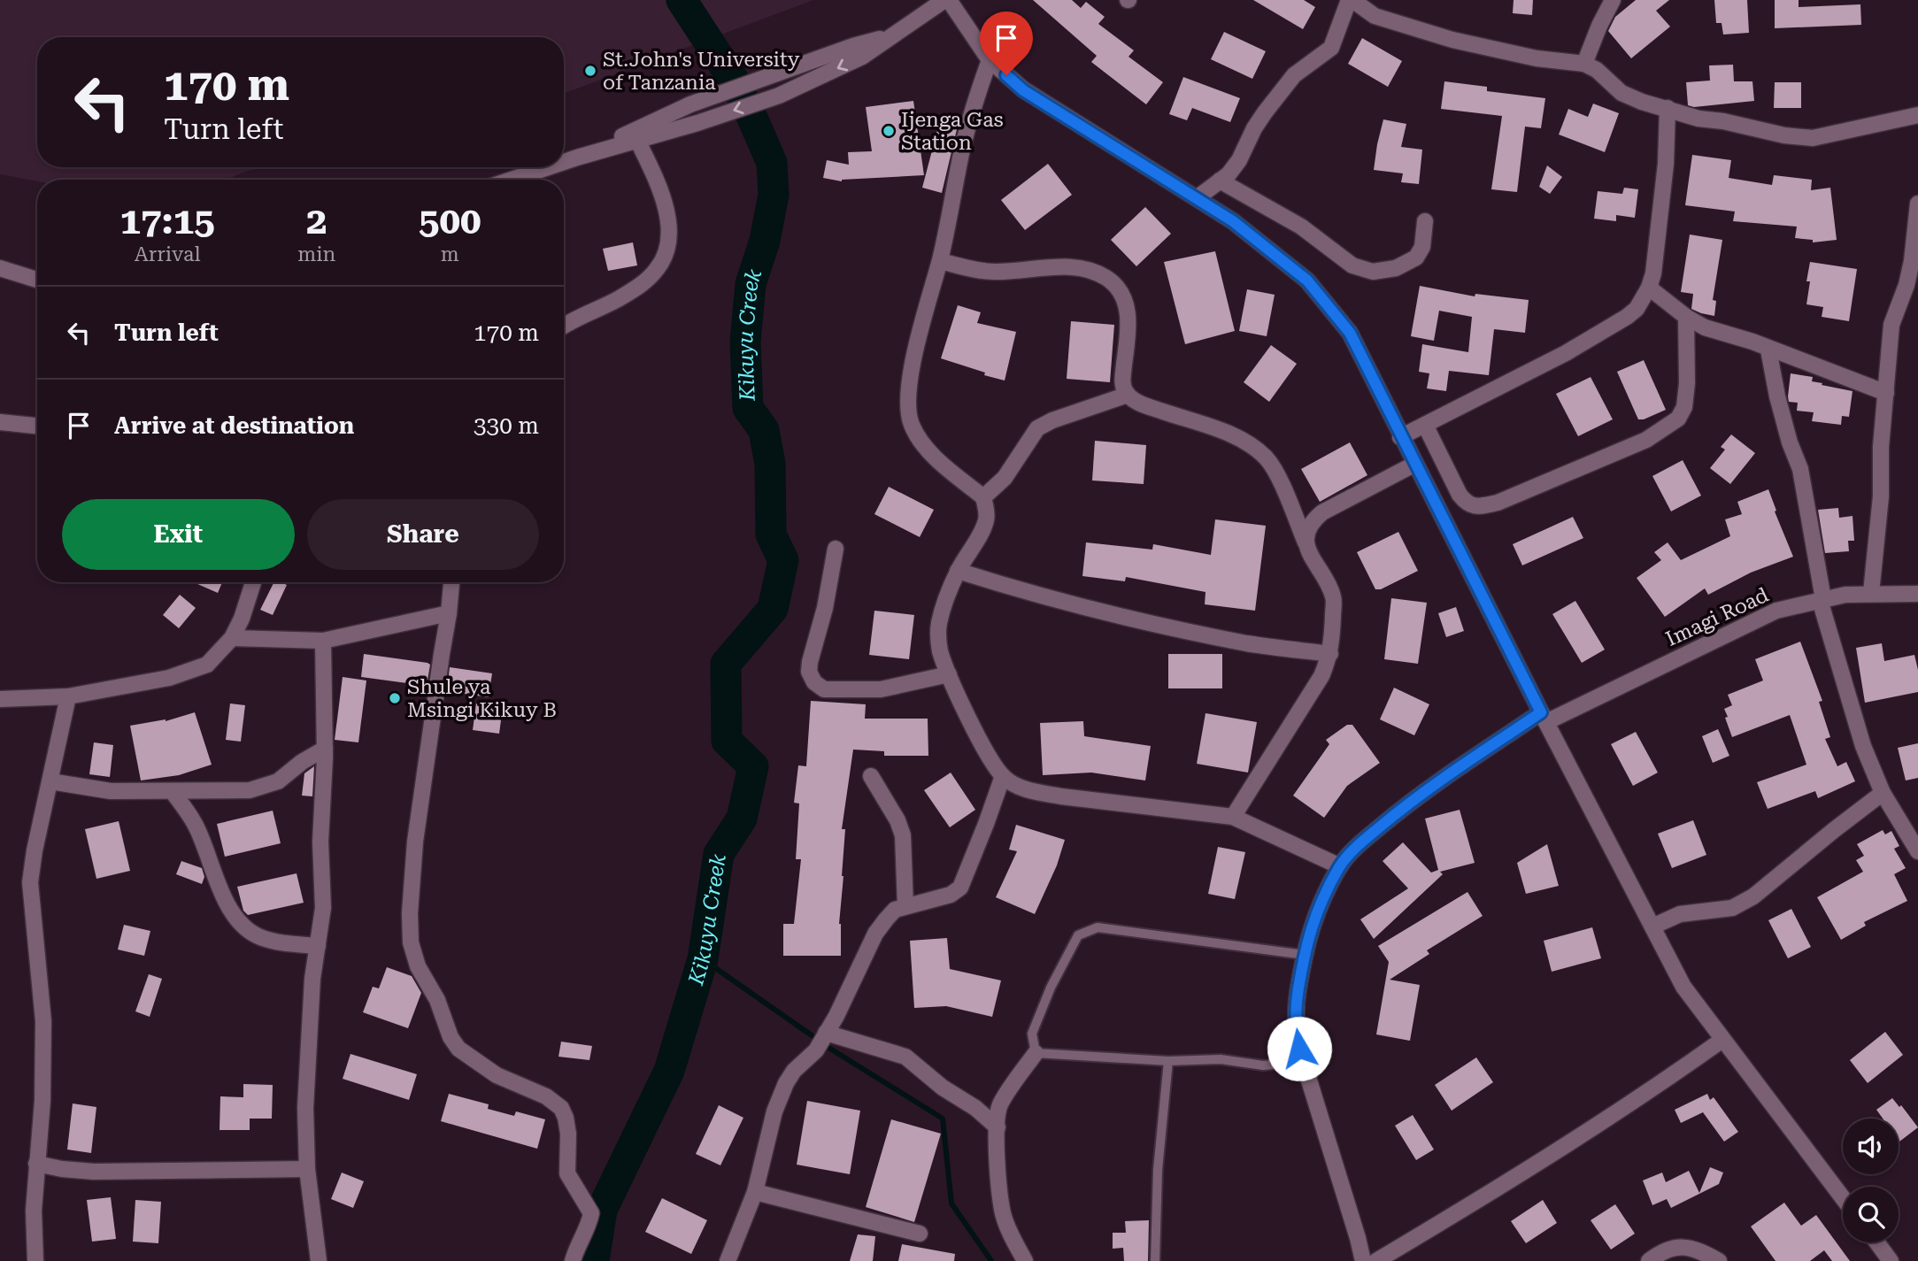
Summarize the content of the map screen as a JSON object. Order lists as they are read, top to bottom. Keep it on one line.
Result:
{"streets":{"street":["Imagi Road"]},"water":["Kikuyu Creek"],"places":["St.John's University of Tanzania","Ijenga Gas Station","Shule ya Msingi Kikuy B"],"page":{"turn":["170 m","Turn left"],"eta":["17:15","Arrival","2","min","500","m"],"list":[{"name":"Turn left","value":"170 m"},{"name":"Arrive at destination","value":"330 m"}],"buttons":["Exit","Share"]}}
